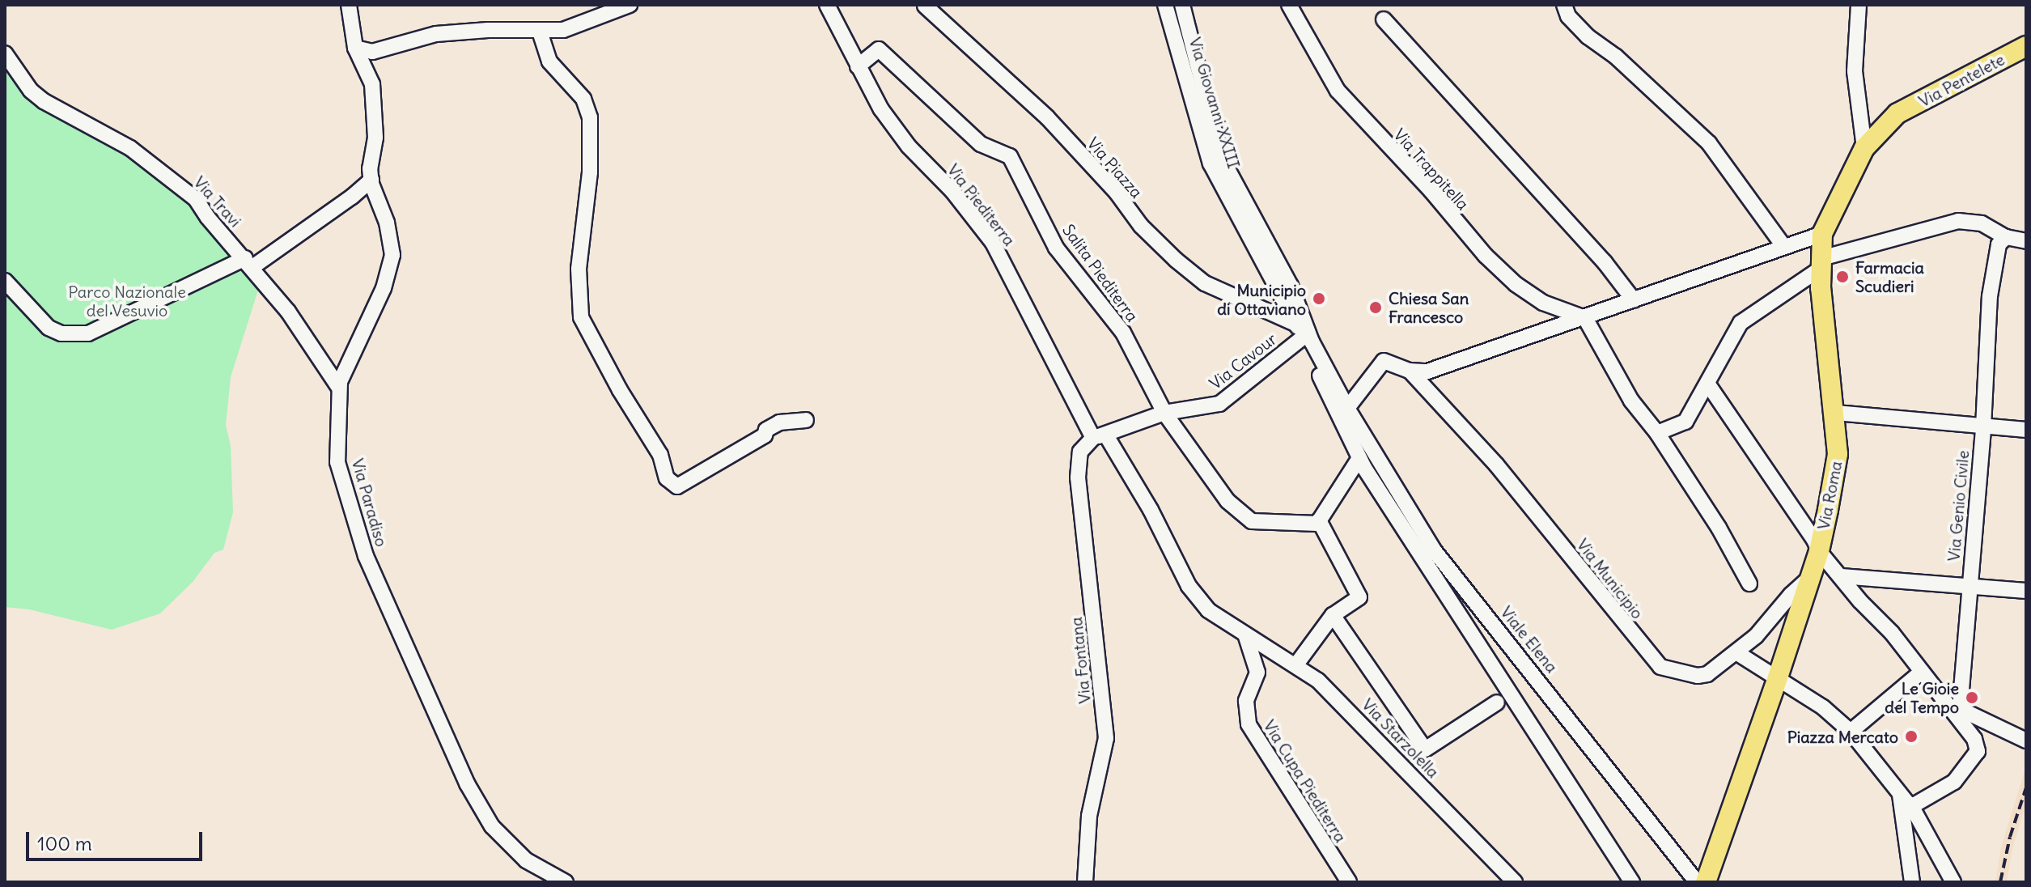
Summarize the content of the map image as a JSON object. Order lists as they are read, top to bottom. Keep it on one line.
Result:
{"streets":{"main road":["Via Pentelete","Via Roma"],"street":["Via Giovanni XXIII","Via Piazza","Via Trappitella","Via Travi","Via Piediterra","Salita Piediterra","Via Cavour","Via Paradiso","Via Genio Civile","Via Municipio","Viale Elena","Via Fontana","Via Starzolella","Via Cupa Piediterra"]},"crossings":[["Via Pentelete","Via Roma"],["Via Giovanni XXIII","Via Piazza"],["Via Giovanni XXIII","Via Cavour"],["Via Giovanni XXIII","Viale Elena"],["Via Piazza","Via Cavour"],["Via Travi","Via Paradiso"],["Via Piediterra","Salita Piediterra"],["Via Piediterra","Via Cavour"],["Via Piediterra","Via Fontana"],["Salita Piediterra","Via Cavour"],["Via Cavour","Via Fontana"],["Via Roma","Via Municipio"],["Via Starzolella","Via Cupa Piediterra"]],"parks":["Parco Nazionale del Vesuvio"],"places":["Farmacia Scudieri","Municipio di Ottaviano","Chiesa San Francesco","Le Gioie del Tempo","Piazza Mercato"],"scale_bar":"100 m"}
